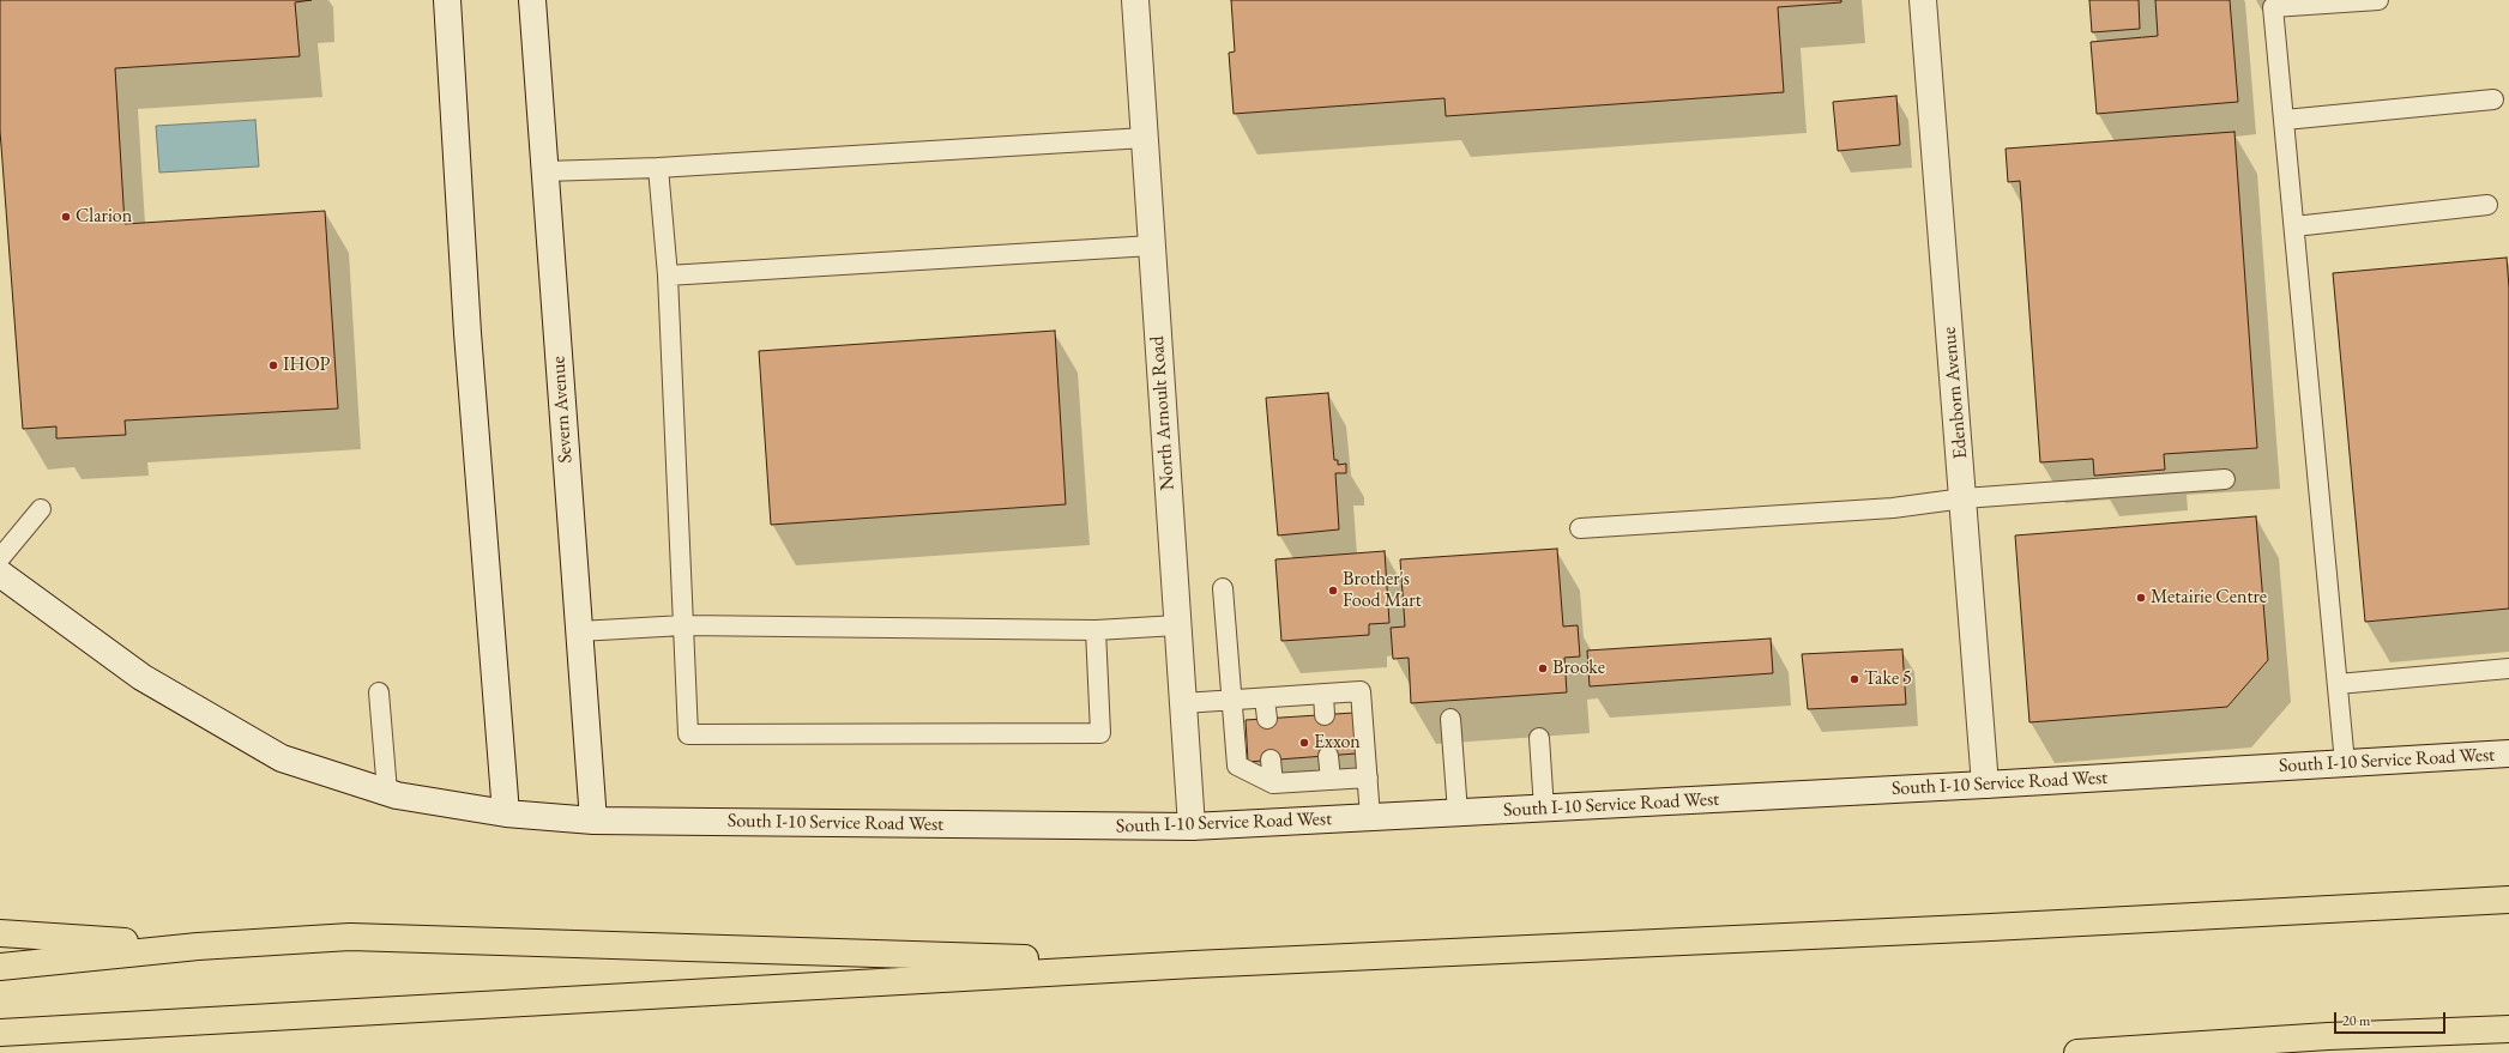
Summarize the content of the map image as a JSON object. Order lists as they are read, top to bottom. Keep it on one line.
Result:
{"streets":{"street":["Edenborn Avenue","Severn Avenue","North Arnoult Road","South I-10 Service Road West"]},"crossings":[["Edenborn Avenue","South I-10 Service Road West"],["Severn Avenue","South I-10 Service Road West"],["North Arnoult Road","South I-10 Service Road West"]],"places":["Clarion","IHOP","Brother's Food Mart","Metairie Centre","Brooke","Take 5","Exxon"],"scale_bar":"20 m"}
